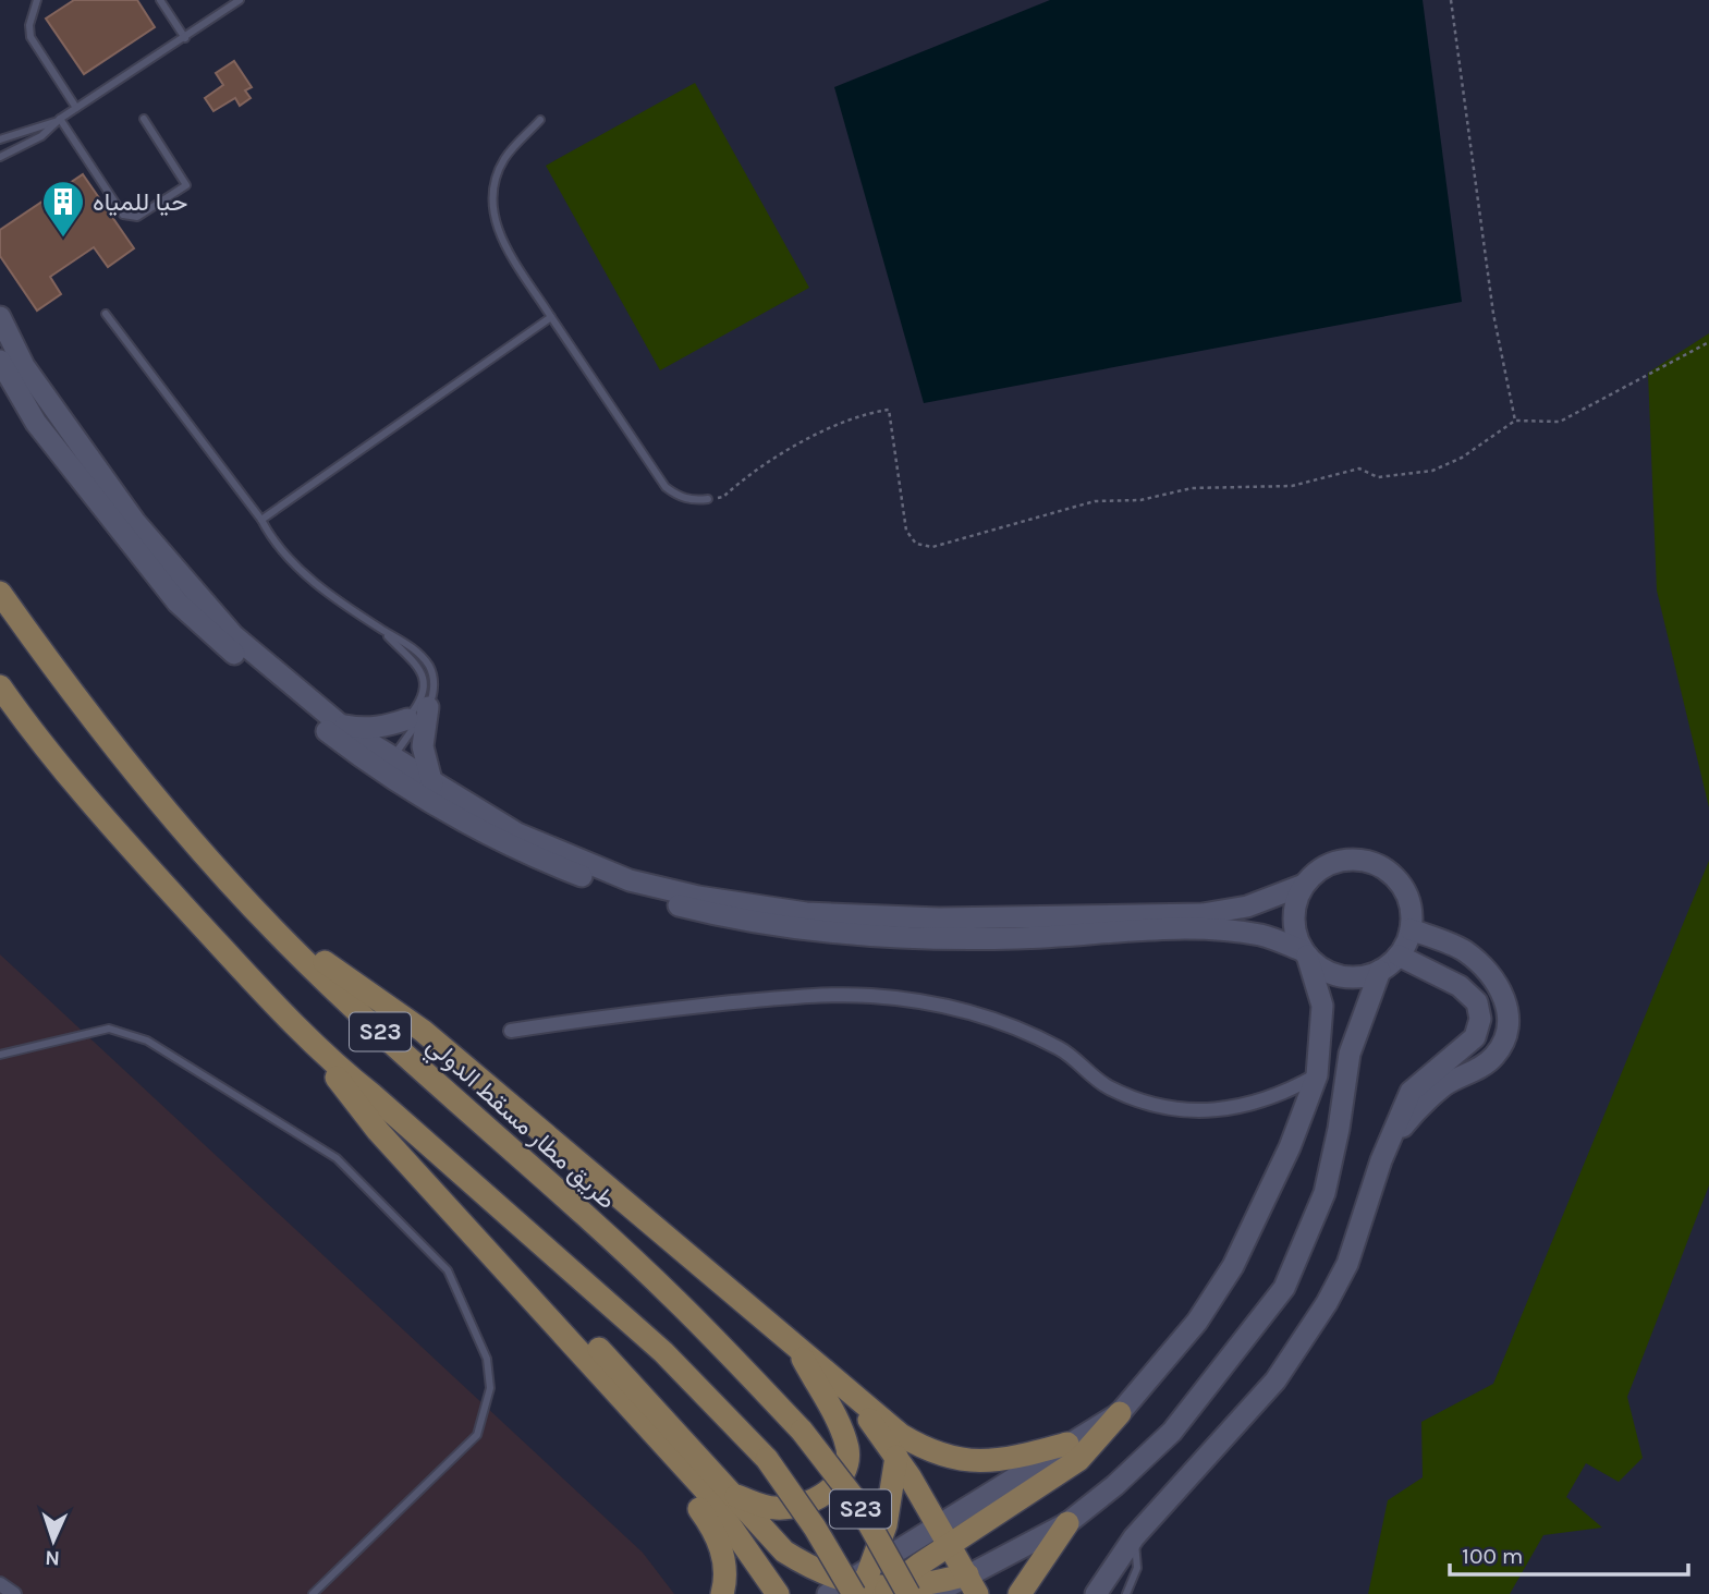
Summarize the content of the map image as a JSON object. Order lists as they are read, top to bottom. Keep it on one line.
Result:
{"streets":{"main road":["S23","طريق مطار مسقط الدولي"]},"crossings":[["S23","طريق مطار مسقط الدولي"]],"places":{"building":["حيا للمياه"]},"scale_bar":"100 m","north":"bottom"}
